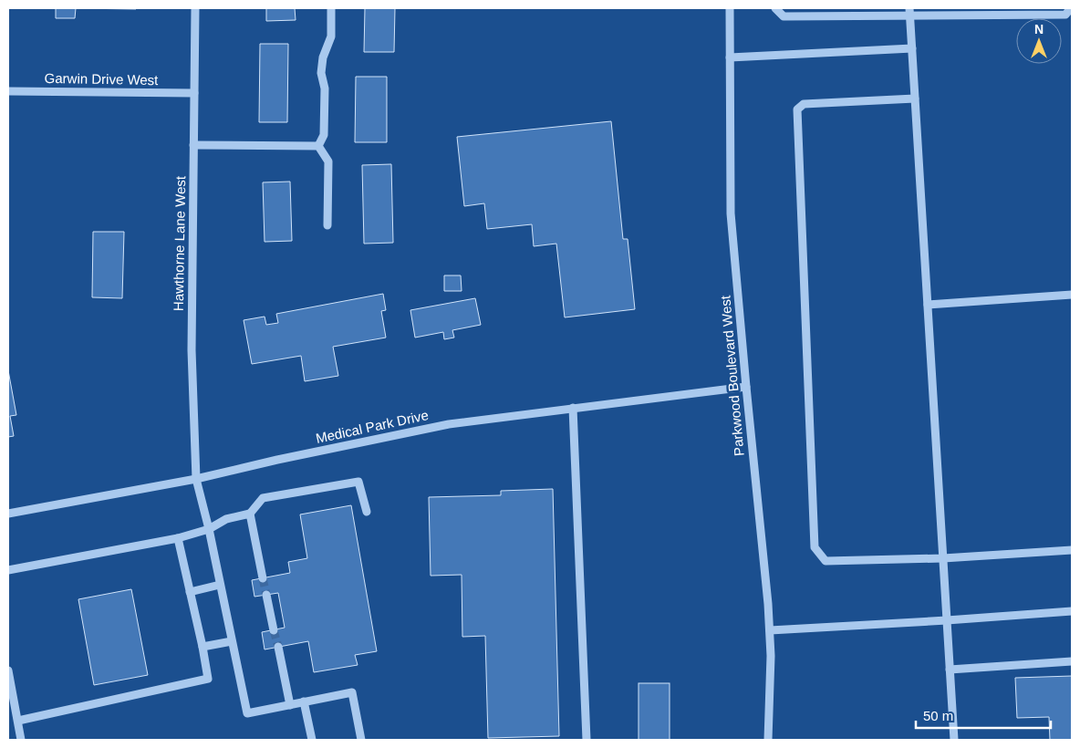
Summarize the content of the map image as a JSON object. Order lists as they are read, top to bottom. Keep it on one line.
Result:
{"streets":{"street":["Garwin Drive West","Hawthorne Lane West","Parkwood Boulevard West","Medical Park Drive"]},"crossings":[["Garwin Drive West","Hawthorne Lane West"],["Hawthorne Lane West","Medical Park Drive"],["Parkwood Boulevard West","Medical Park Drive"]],"scale_bar":"50 m","north":"top"}
